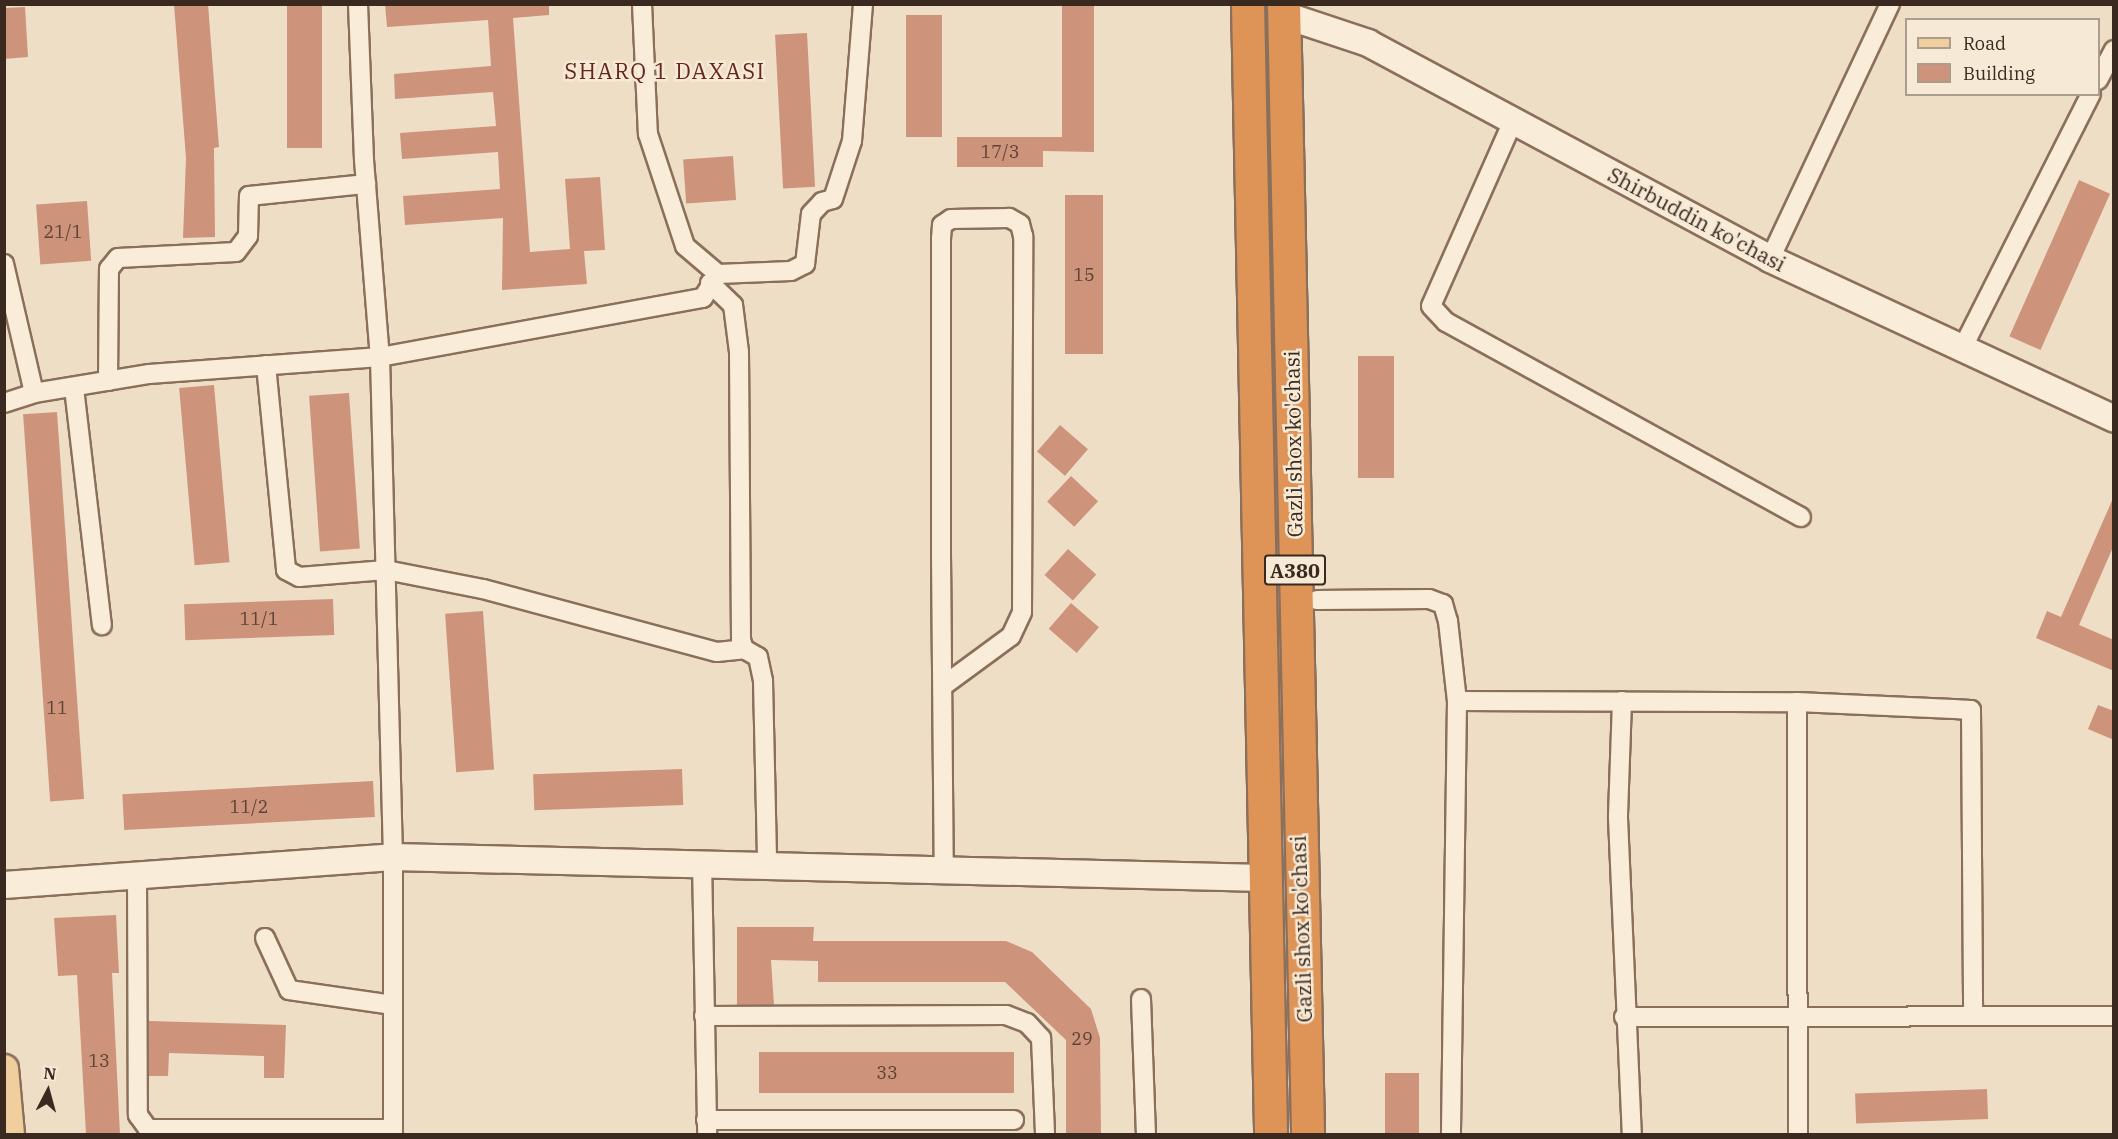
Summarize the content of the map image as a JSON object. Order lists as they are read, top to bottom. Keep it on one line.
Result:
{"streets":{"highway":["Gazli shox ko'chasi","A380"],"street":["Shirbuddin ko'chasi"]},"crossings":[["Shirbuddin ko'chasi","Gazli shox ko'chasi"]],"districts":["SHARQ 1 DAXASI"],"house_numbers":["17/3","21/1","15","11/1","11","11/2","29","13","33"],"legend":["Road","Building"],"north":"top"}
